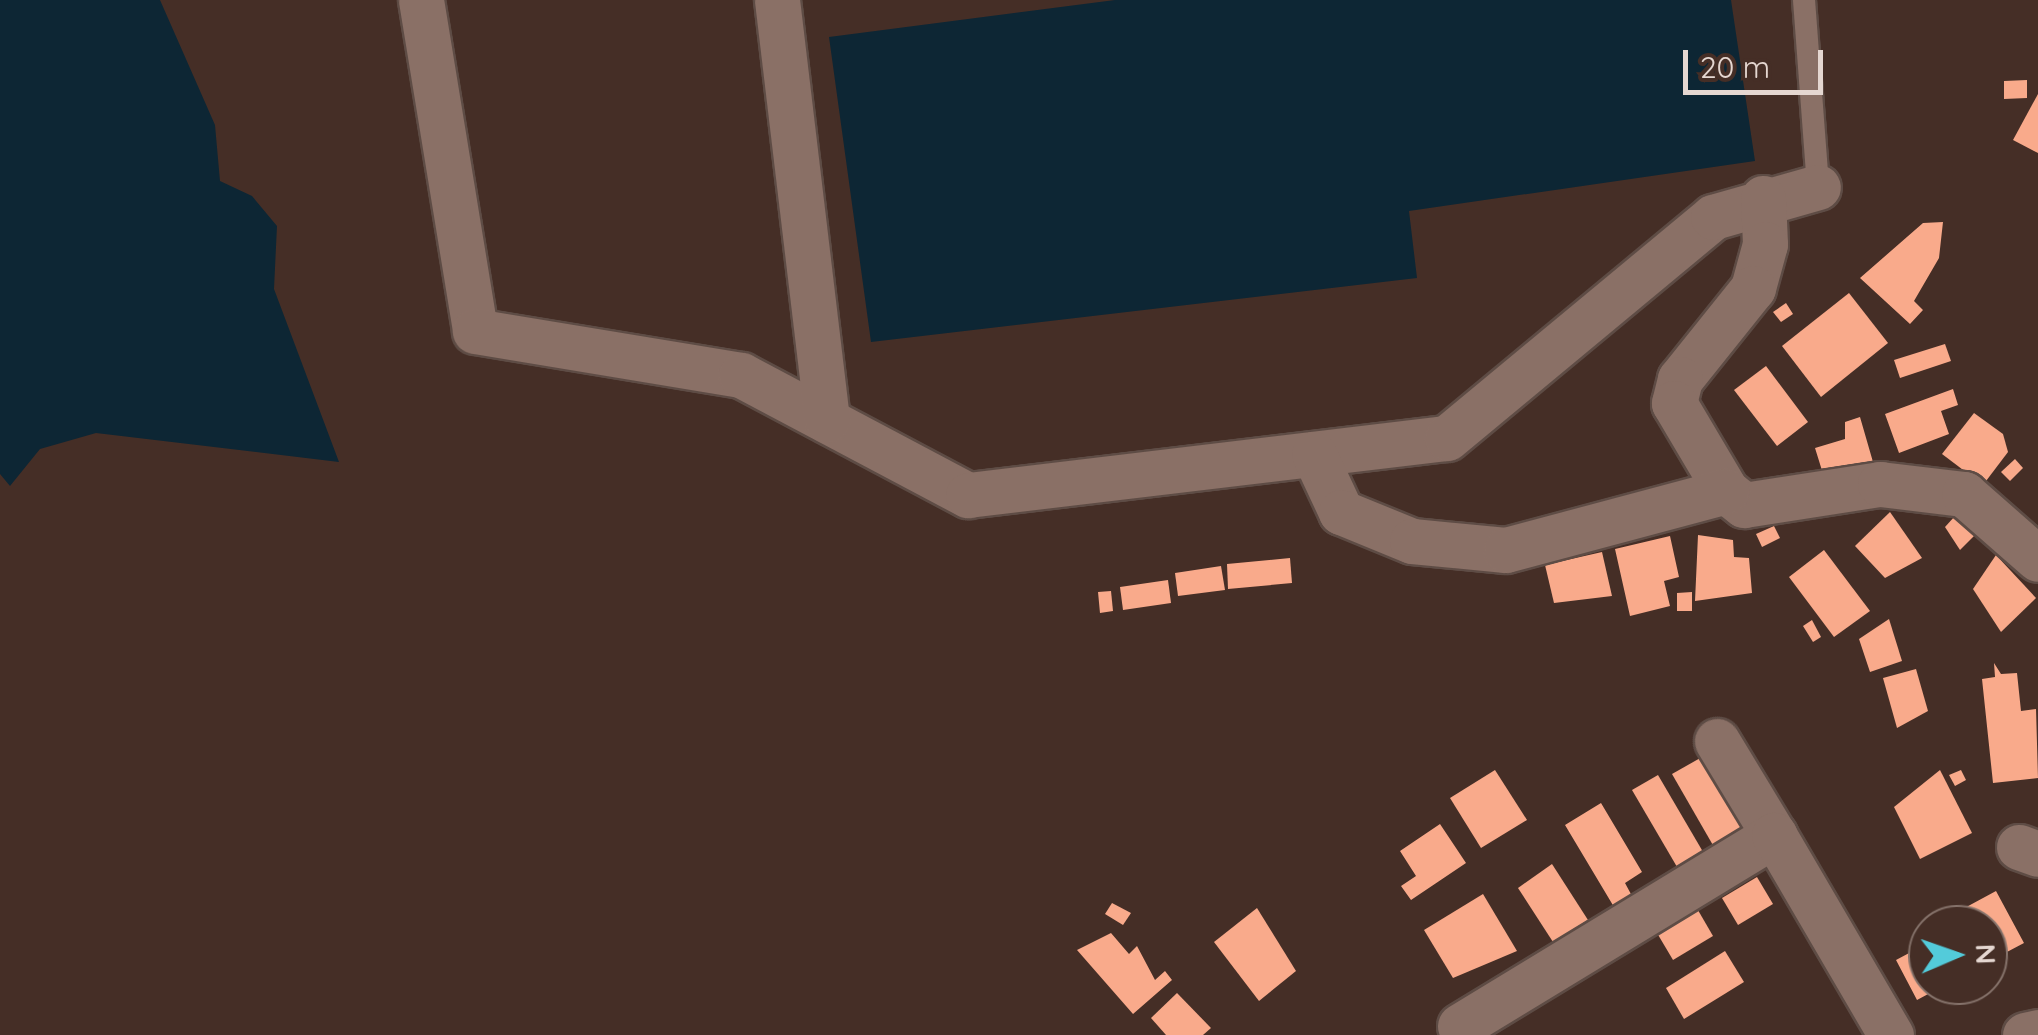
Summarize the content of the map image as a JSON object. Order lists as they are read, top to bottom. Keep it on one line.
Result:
{"scale_bar":"20 m","north":"right"}
